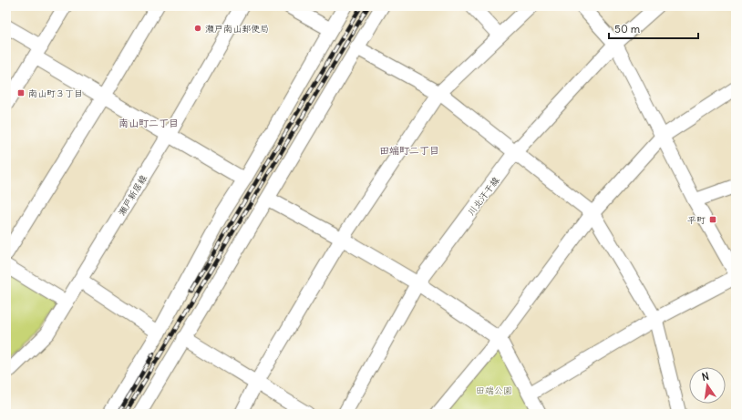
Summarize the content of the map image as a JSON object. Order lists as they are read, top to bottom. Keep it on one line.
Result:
{"streets":{"street":["瀬戸新居線","川北汗干線"]},"districts":["南山町二丁目","田端町二丁目"],"parks":["田端公園"],"places":{"other":["瀬戸南山郵便局"],"transit":["南山町３丁目","平町"]},"scale_bar":"50 m","north":"top"}
